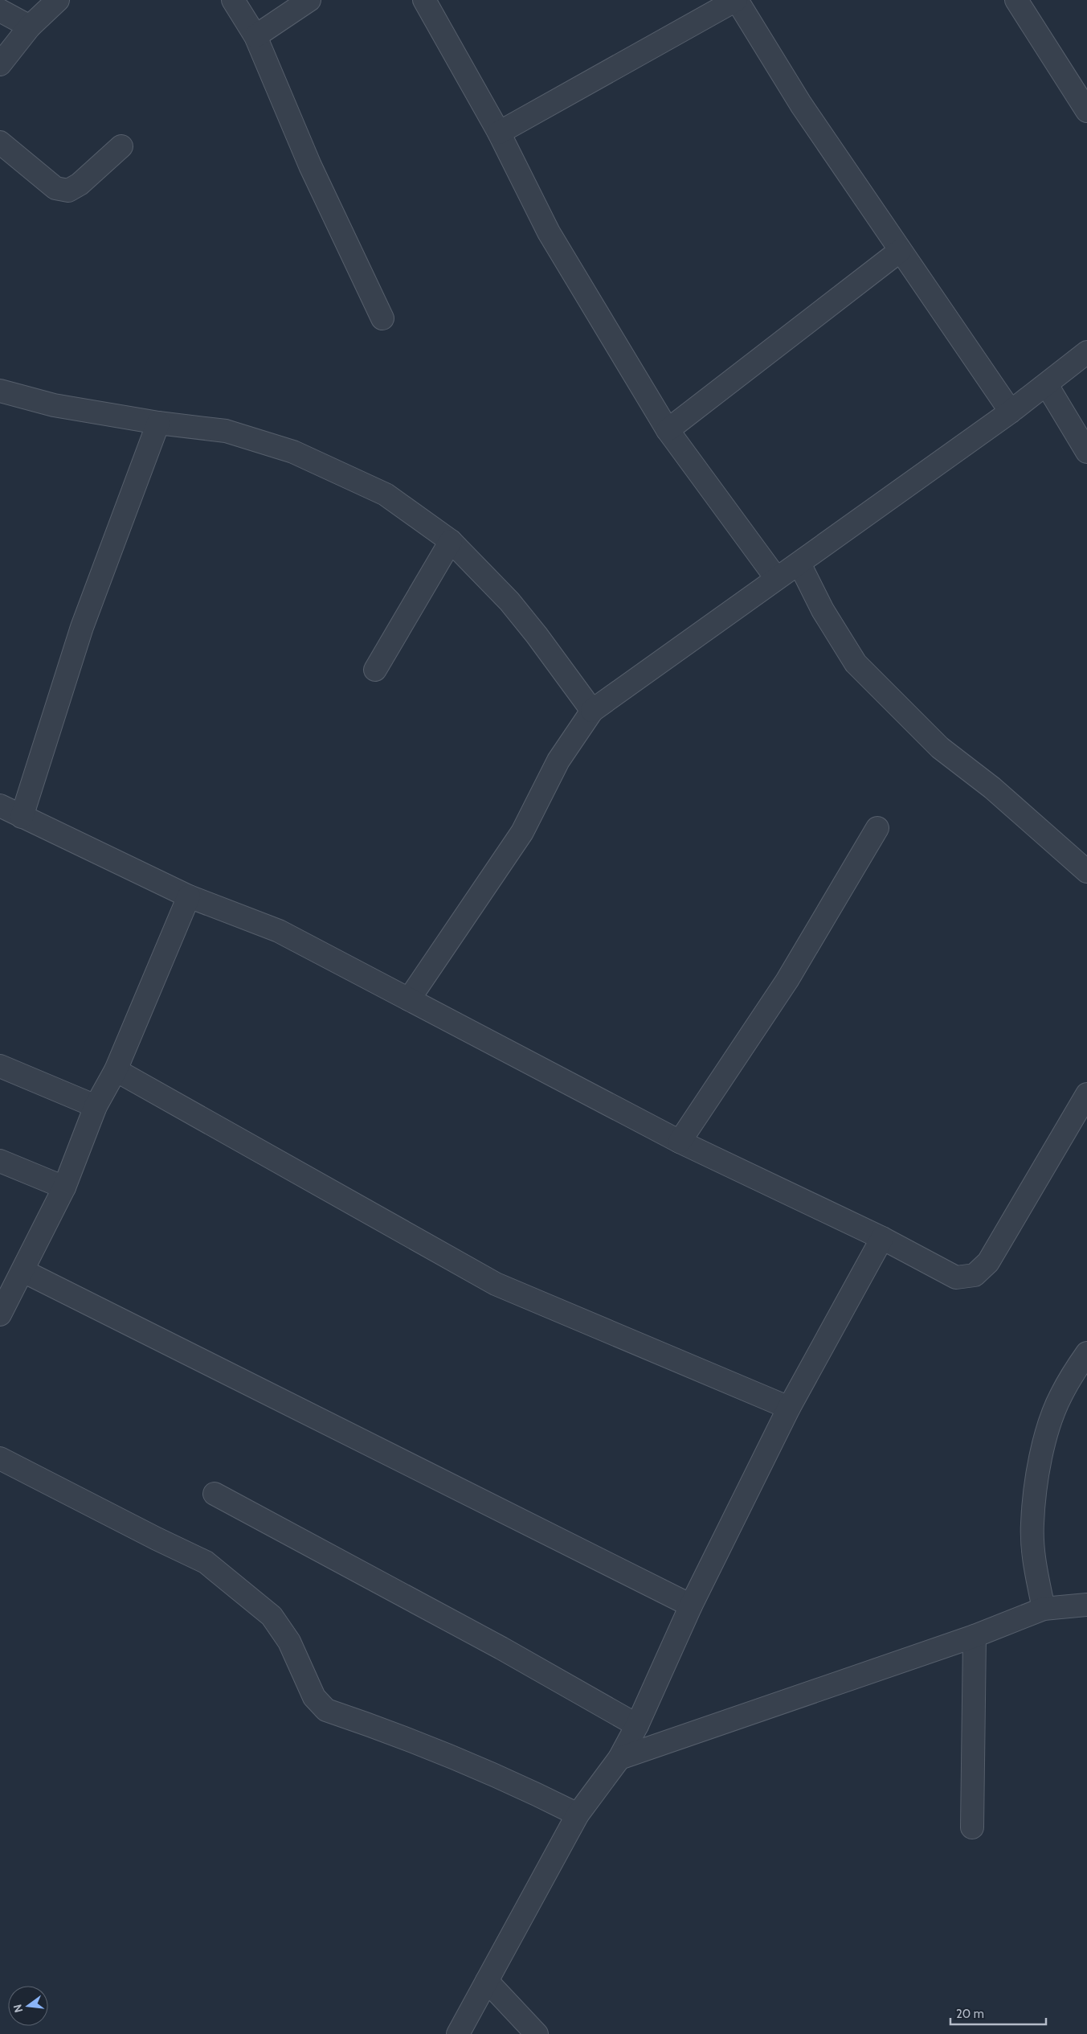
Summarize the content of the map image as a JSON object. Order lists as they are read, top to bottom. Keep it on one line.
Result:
{"scale_bar":"20 m","north":"left"}
